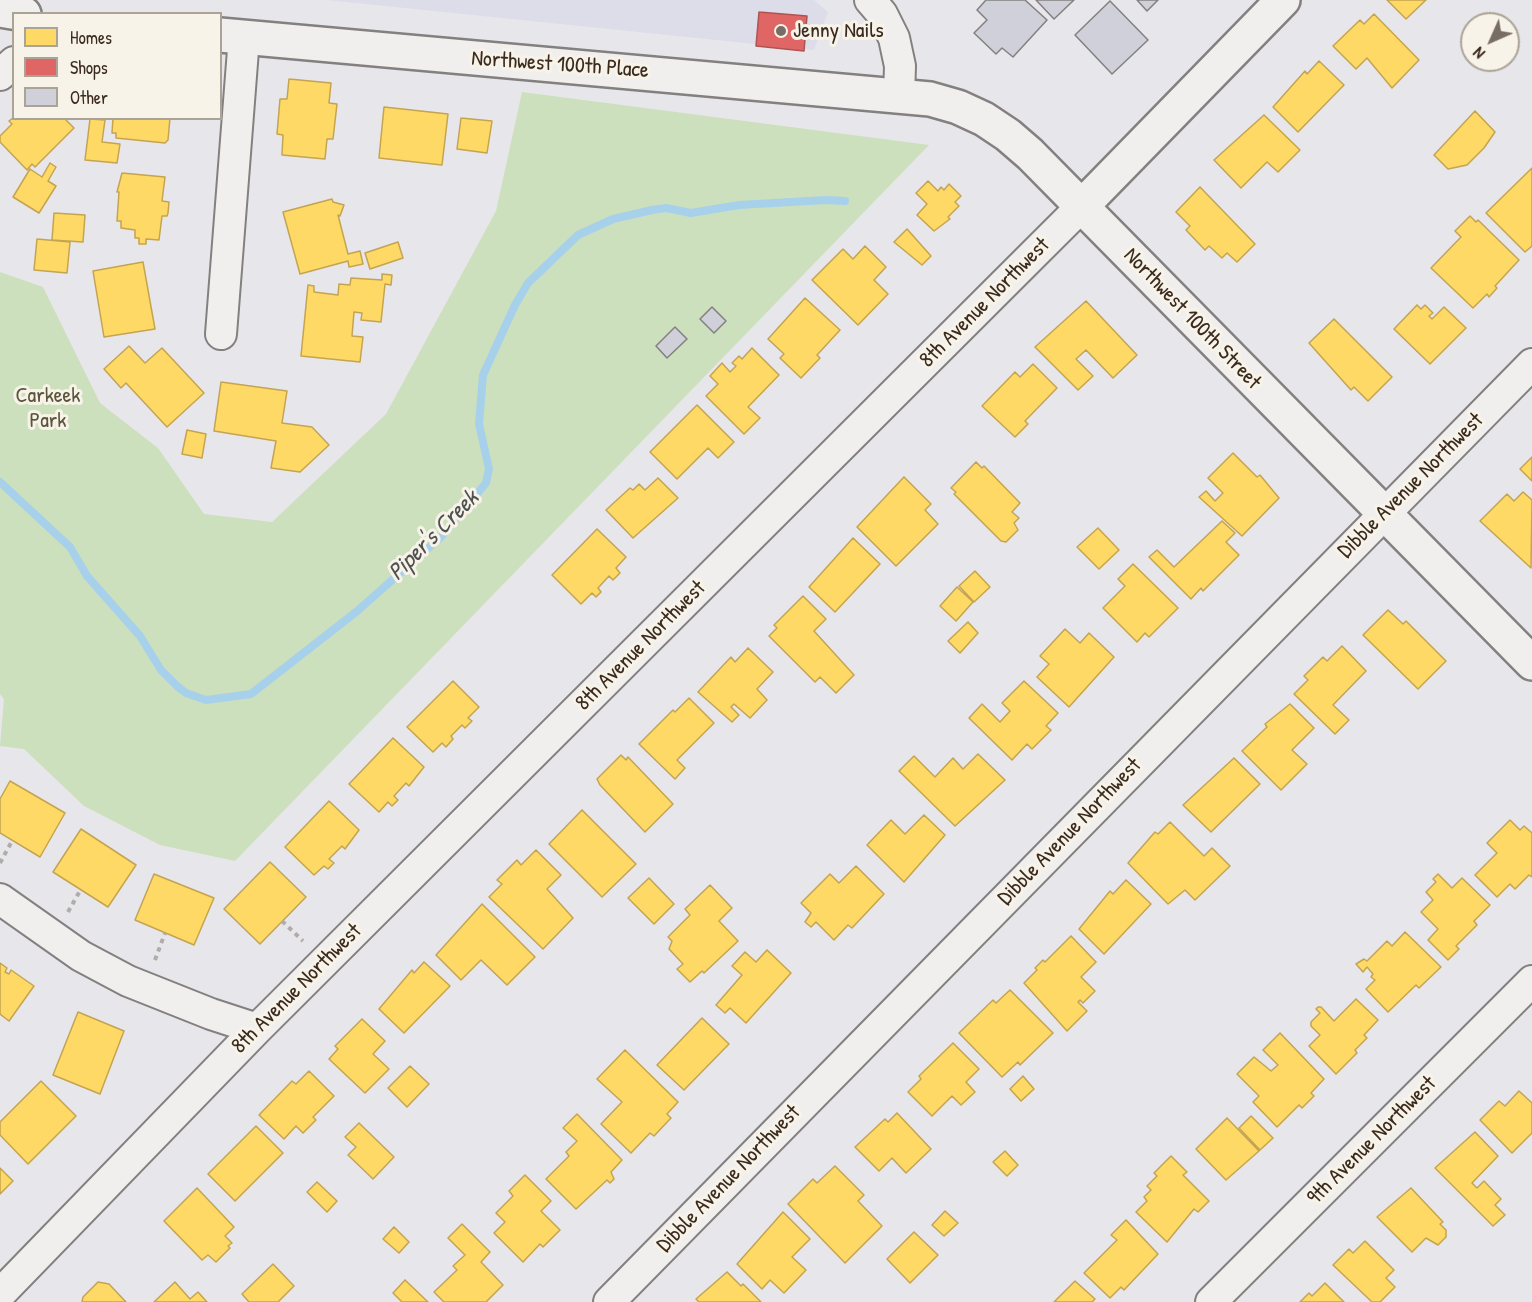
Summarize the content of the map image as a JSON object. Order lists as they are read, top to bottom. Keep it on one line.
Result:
{"streets":{"main road":["Northwest 100th Place","8th Avenue Northwest","Northwest 100th Street"],"street":["Dibble Avenue Northwest","9th Avenue Northwest"]},"crossings":[["Northwest 100th Place","Northwest 100th Street"],["8th Avenue Northwest","Northwest 100th Street"],["Northwest 100th Street","Dibble Avenue Northwest"]],"water":["Piper's Creek"],"parks":["Carkeek Park"],"places":["Jenny Nails"],"legend":["Homes","Shops","Other"],"north":"bottom left"}
